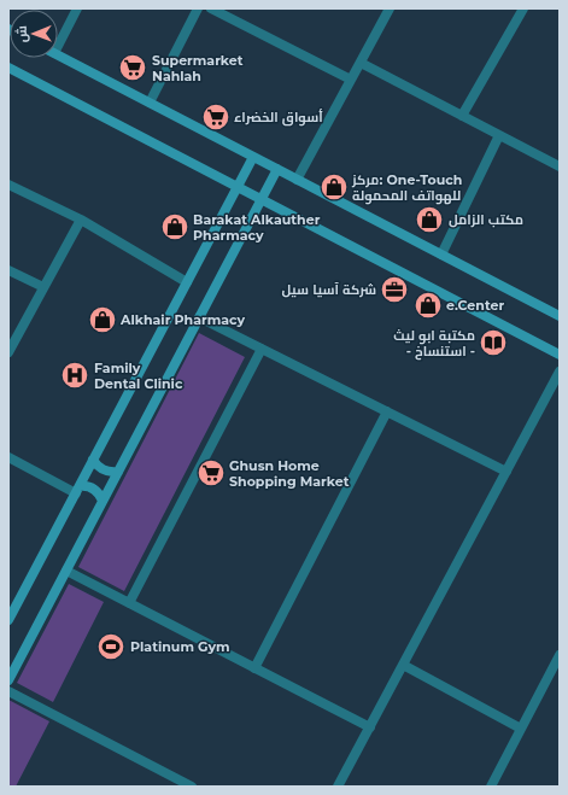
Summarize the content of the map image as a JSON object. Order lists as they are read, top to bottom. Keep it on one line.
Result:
{"places":{"supermarket":["Supermarket Nahlah","أسواق الخضراء","Ghusn Home Shopping Market"],"shop":["مركز: One-Touch للهواتف المحمولة","مكتب الزامل","Barakat Alkauther Pharmacy","e.Center","Alkhair Pharmacy"],"office":["شركة آسيا سيل"],"library":["مكتبة ابو ليث - استنساخ -"],"hospital":["Family Dental Clinic"],"sports":["Platinum Gym"]},"north":"left"}
